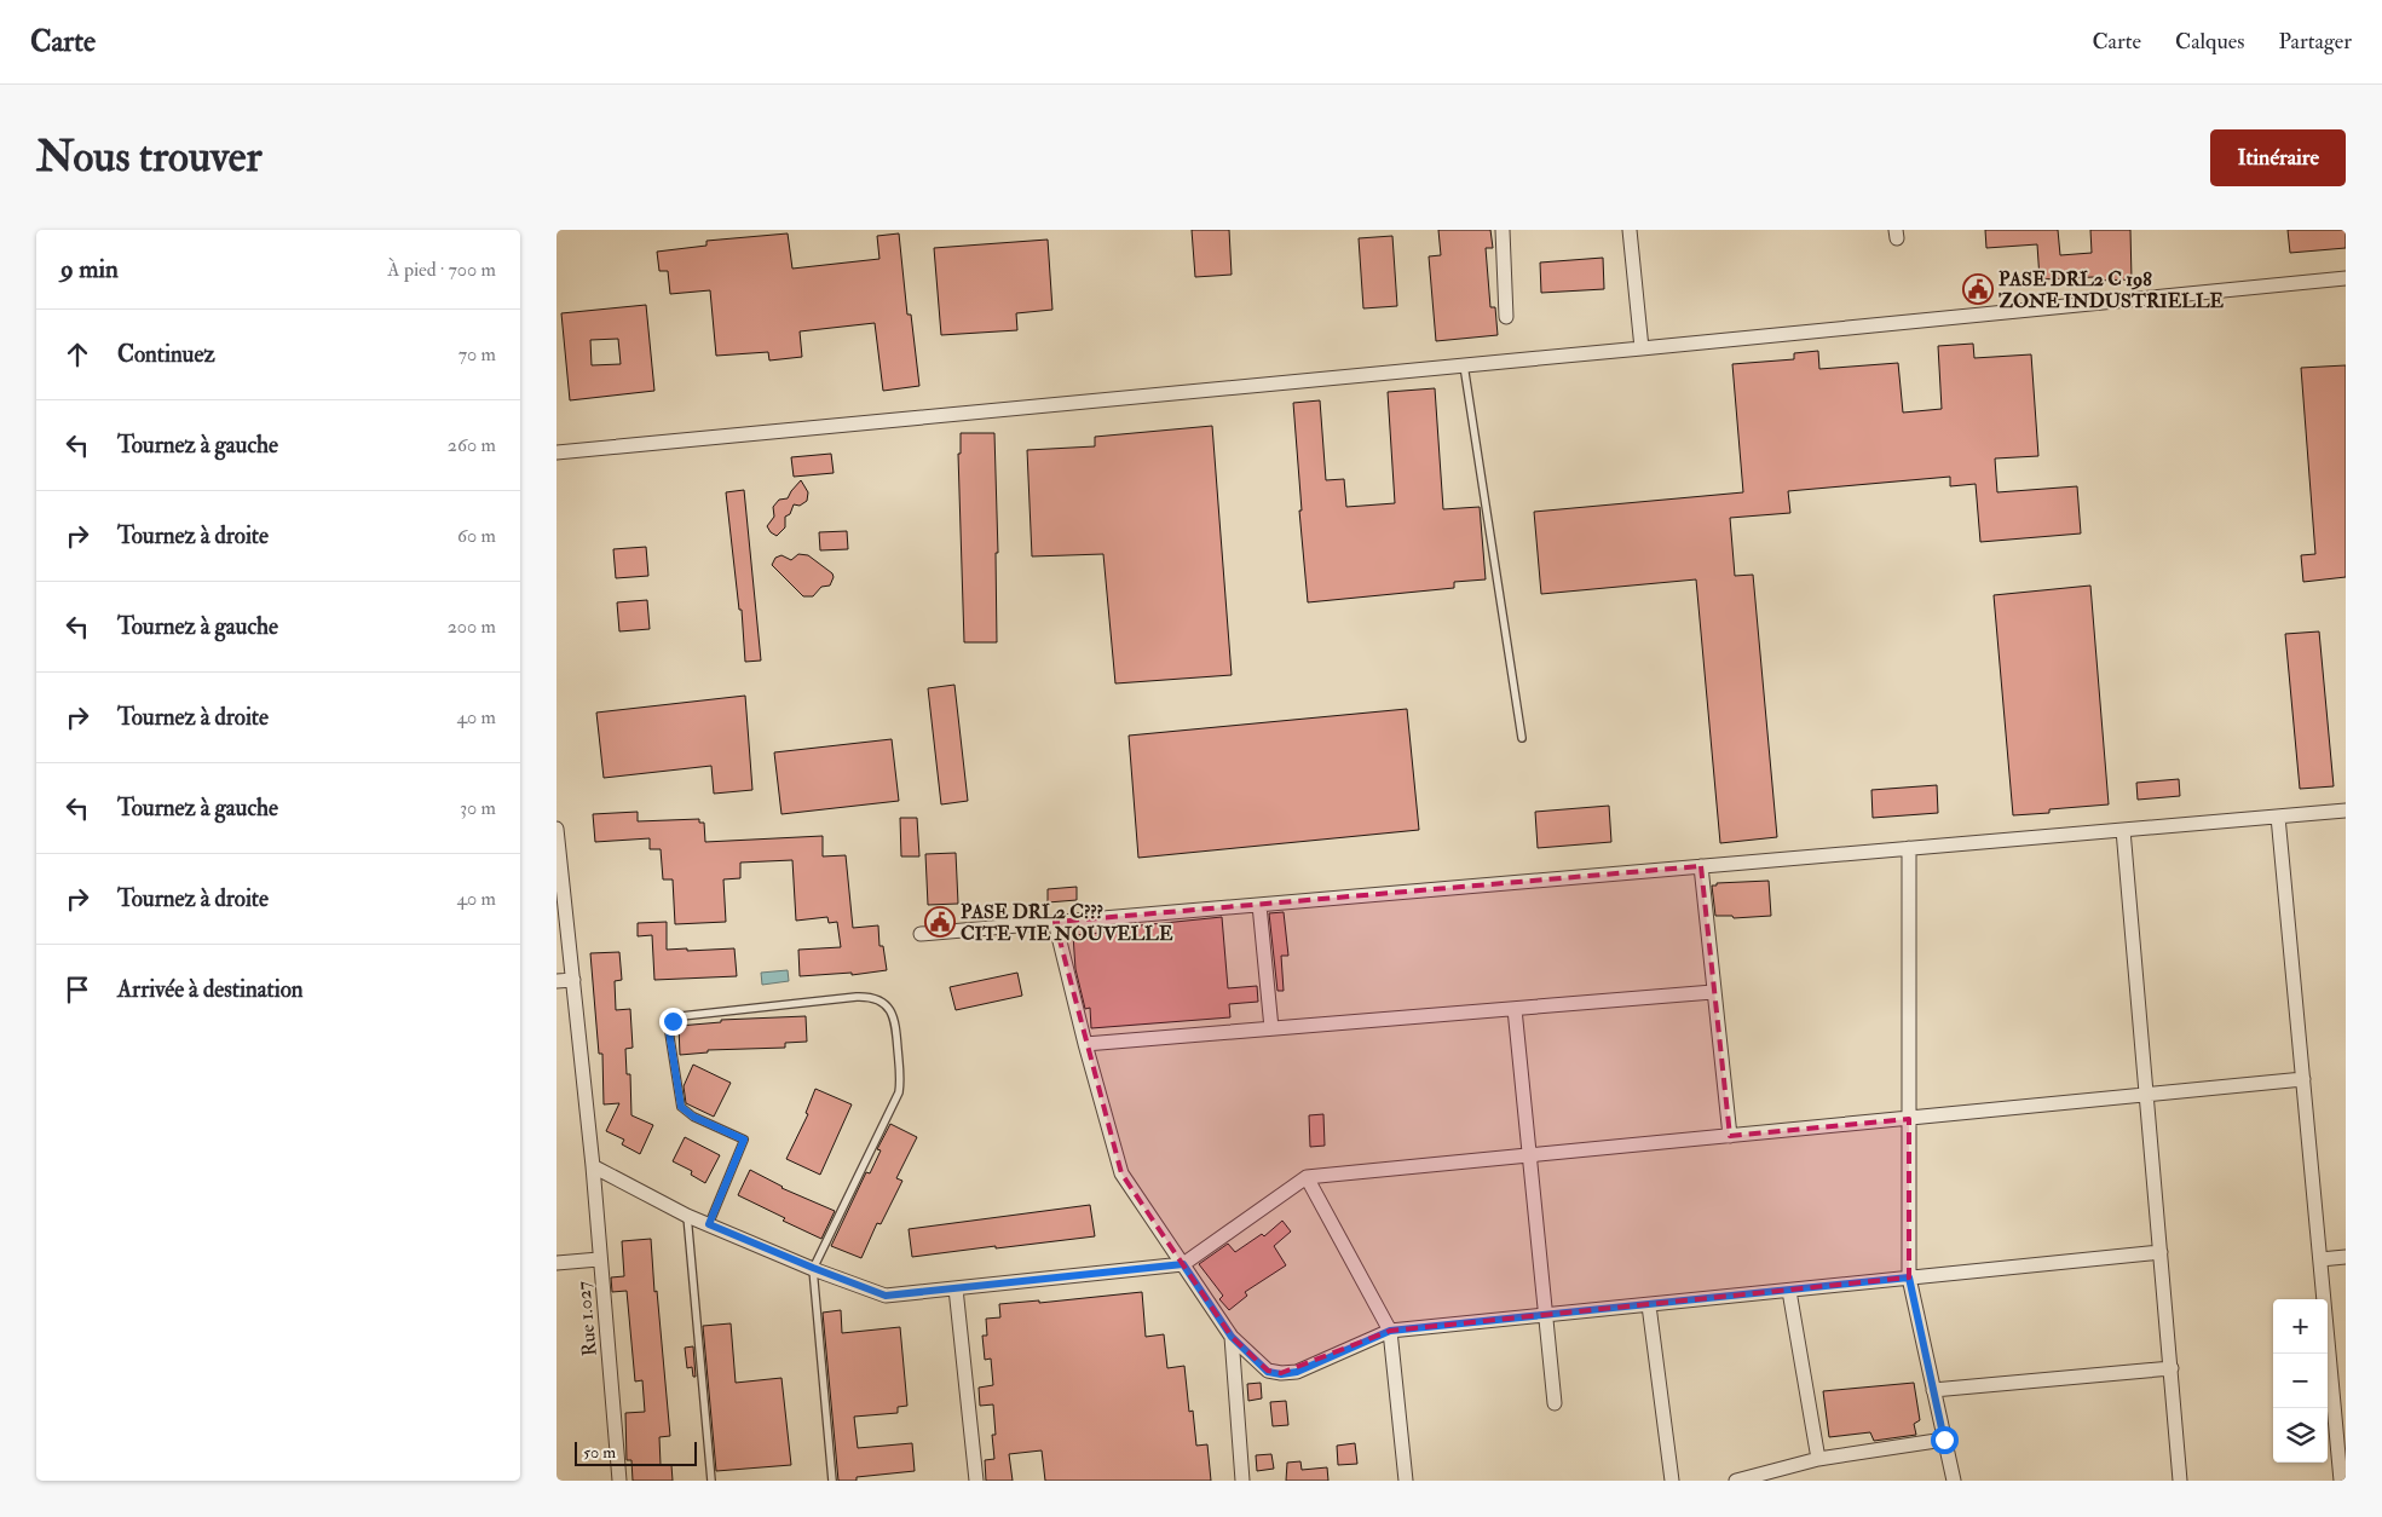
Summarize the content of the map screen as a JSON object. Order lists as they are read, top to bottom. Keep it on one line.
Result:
{"streets":{"street":["Rue 1.027"]},"places":{"public building":["PASE DRL2 C 198 ZONE INDUSTRIELLE","PASE DRL2 C??? CITE VIE NOUVELLE"]},"scale_bar":"50 m","page":{"header":"Carte","nav":["Carte","Calques","Partager"],"buttons":"Itinéraire","title":"Nous trouver","heading":["9 min","À pied · 700 m"],"list":[["Continuez","70 m"],["Tournez à gauche","260 m"],["Tournez à droite","60 m"],["Tournez à gauche","200 m"],["Tournez à droite","40 m"],["Tournez à gauche","30 m"],["Tournez à droite","40 m"],"Arrivée à destination"],"map_buttons":["+","−"],"scale":"50 m"}}
